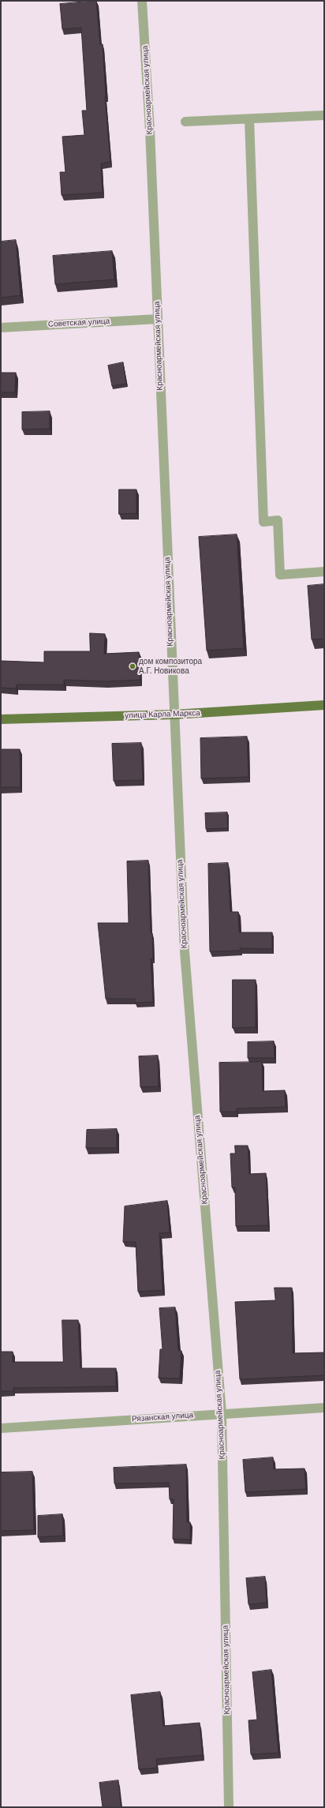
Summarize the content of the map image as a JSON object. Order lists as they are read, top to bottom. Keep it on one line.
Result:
{"streets":{"main road":["улица Карла Маркса"],"street":["Красноармейская улица","Советская улица","Рязанская улица"]},"crossings":[["Красноармейская улица","Советская улица"],["Красноармейская улица","улица Карла Маркса"],["Красноармейская улица","Рязанская улица"]],"places":["дом композитора А.Г. Новикова"]}
